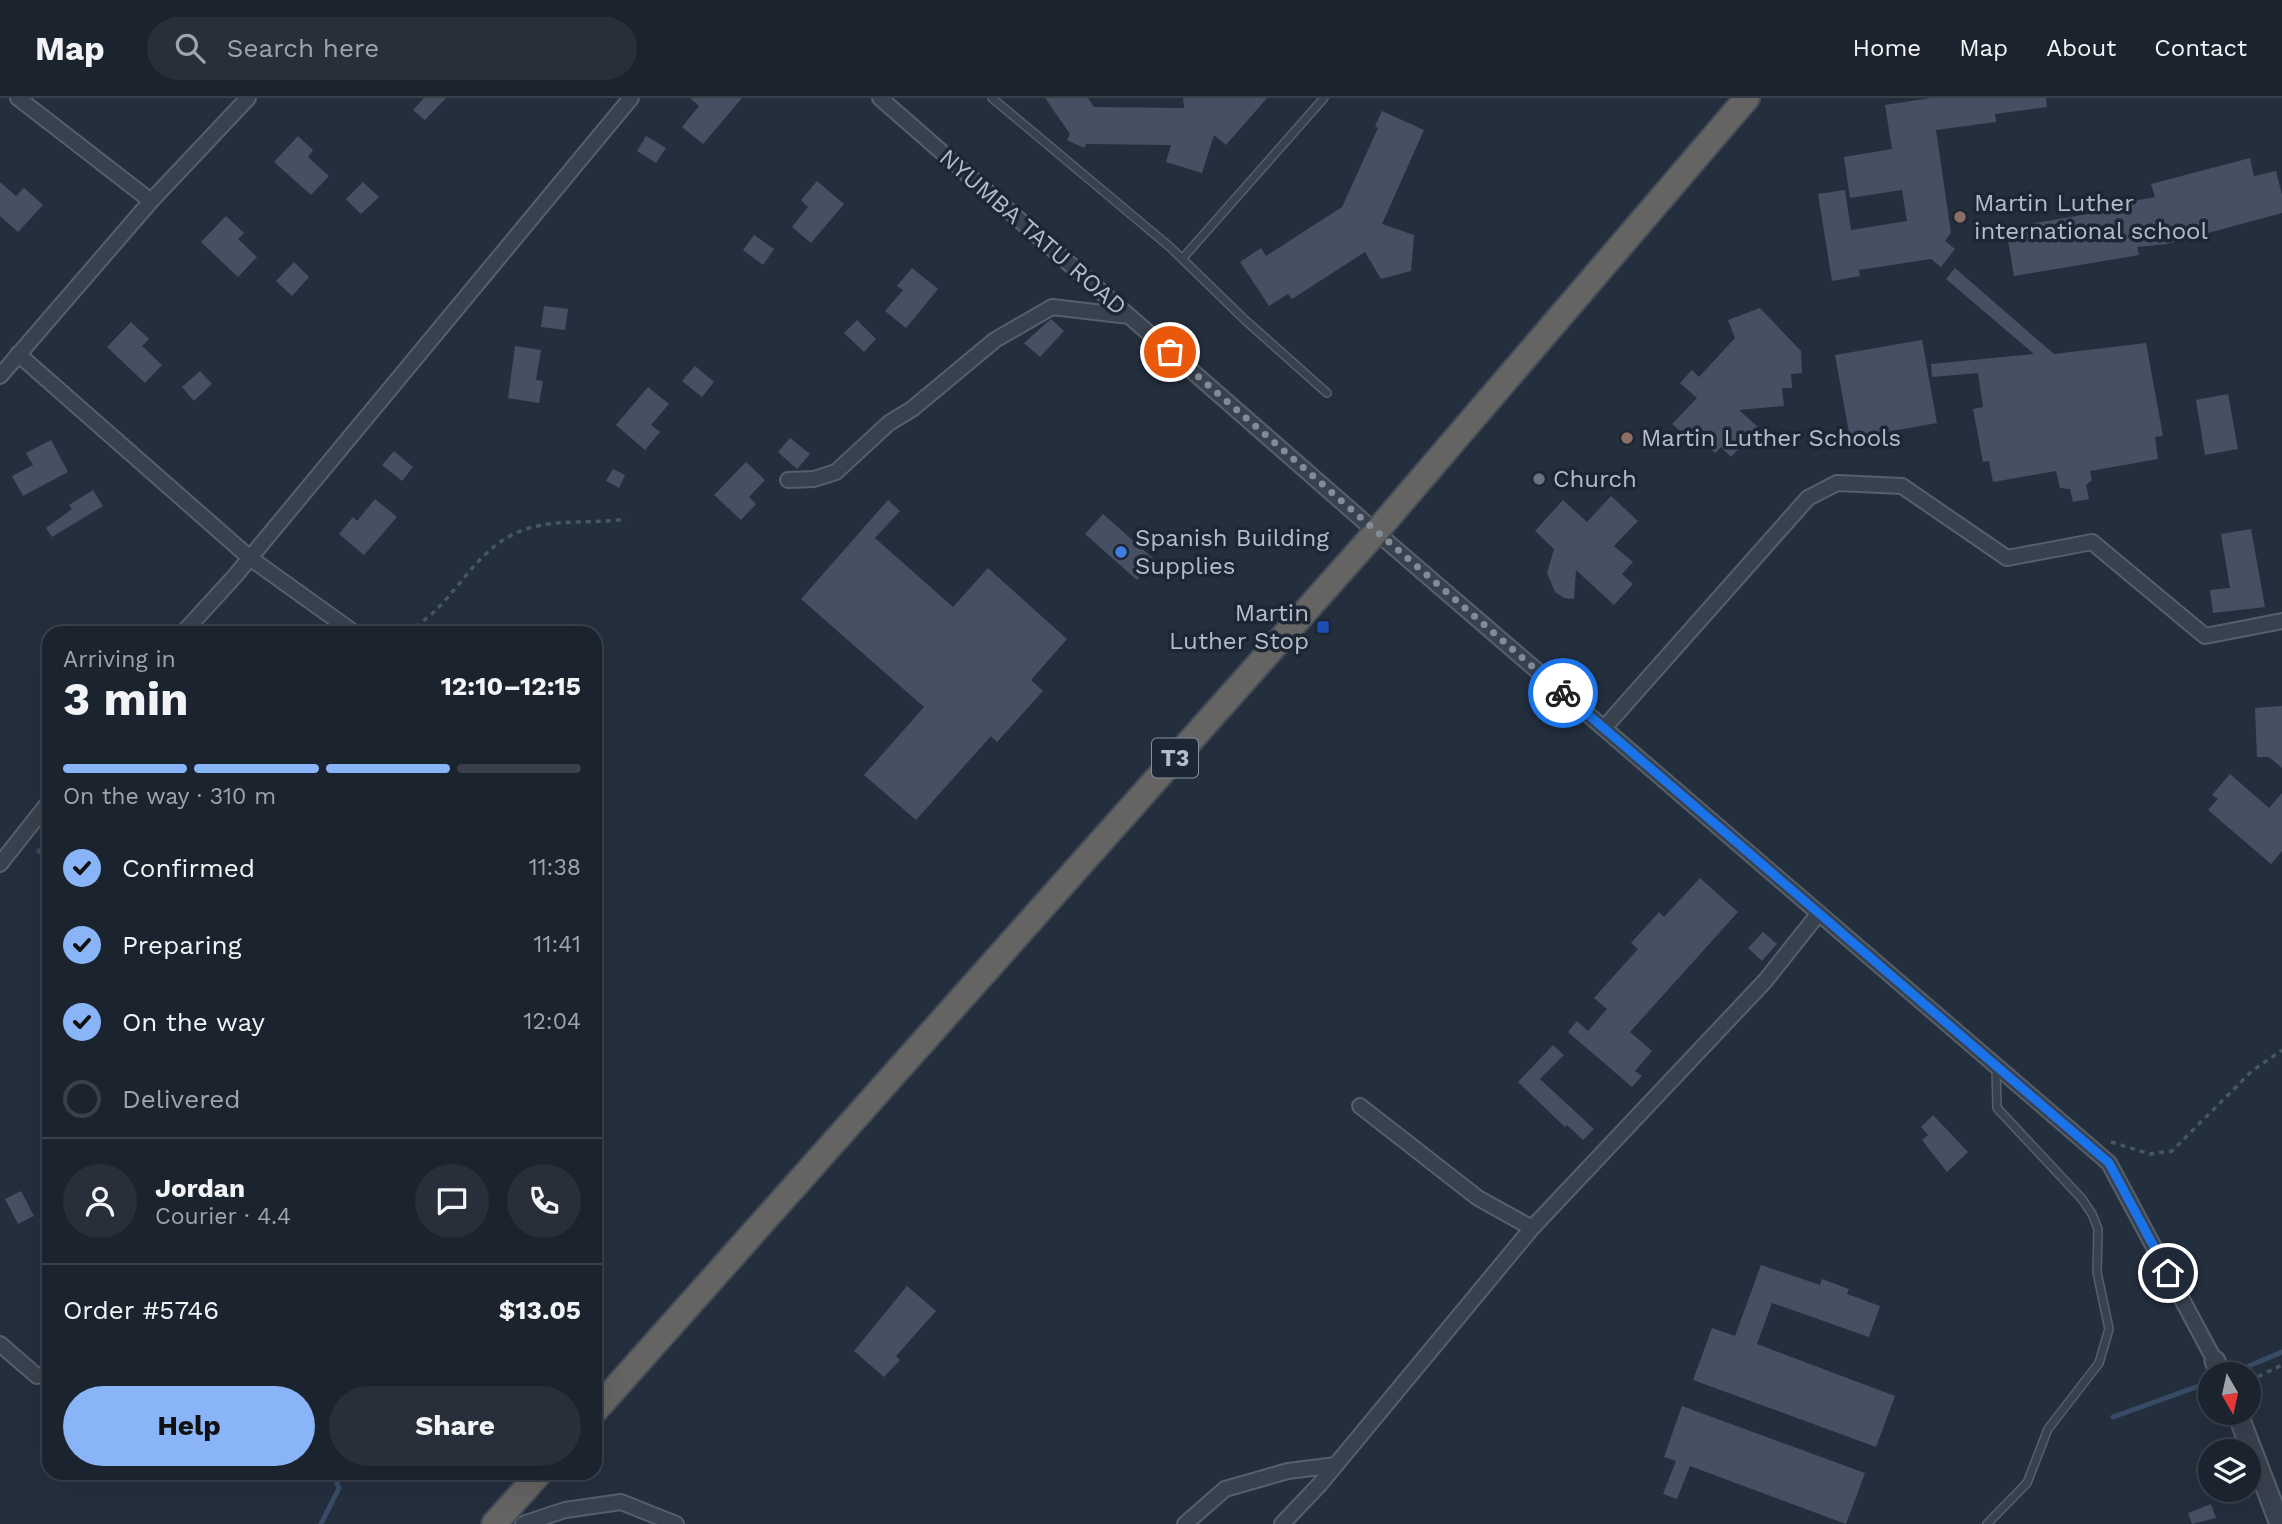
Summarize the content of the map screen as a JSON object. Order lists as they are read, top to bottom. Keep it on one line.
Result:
{"streets":{"highway":["T3"],"street":["NYUMBA TATU ROAD"]},"crossings":[["NYUMBA TATU ROAD","T3"]],"places":{"other":["Martin Luther international school","Martin Luther Schools","Church","Spanish Building Supplies"],"transit":["Martin Luther Stop"]},"north":"bottom","page":{"header":"Map","search":"Search here","nav":["Home","Map","About","Contact"],"heading":["3 min","Arriving in","12:10–12:15"],"panel":["Jordan","Courier · 4.4","Order #5746","$13.05"],"bar":"On the way · 310 m","list":[["Confirmed","11:38"],["Preparing","11:41"],["On the way","12:04"],"Delivered"],"buttons":["Help","Share"]}}
